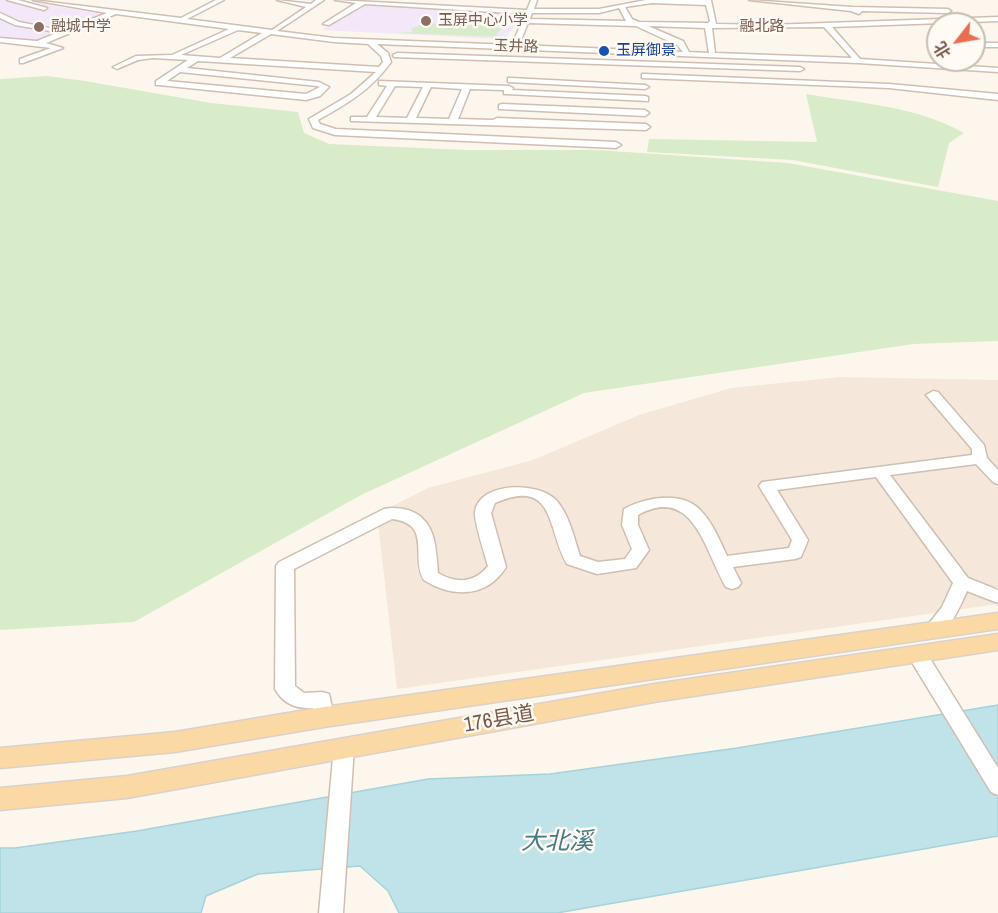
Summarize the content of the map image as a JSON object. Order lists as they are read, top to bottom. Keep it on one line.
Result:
{"streets":{"main road":["176县道"],"street":["融北路","玉井路"]},"water":["大北溪"],"places":["玉屏中心小学","融城中学","玉屏御景"],"north":"bottom left"}
